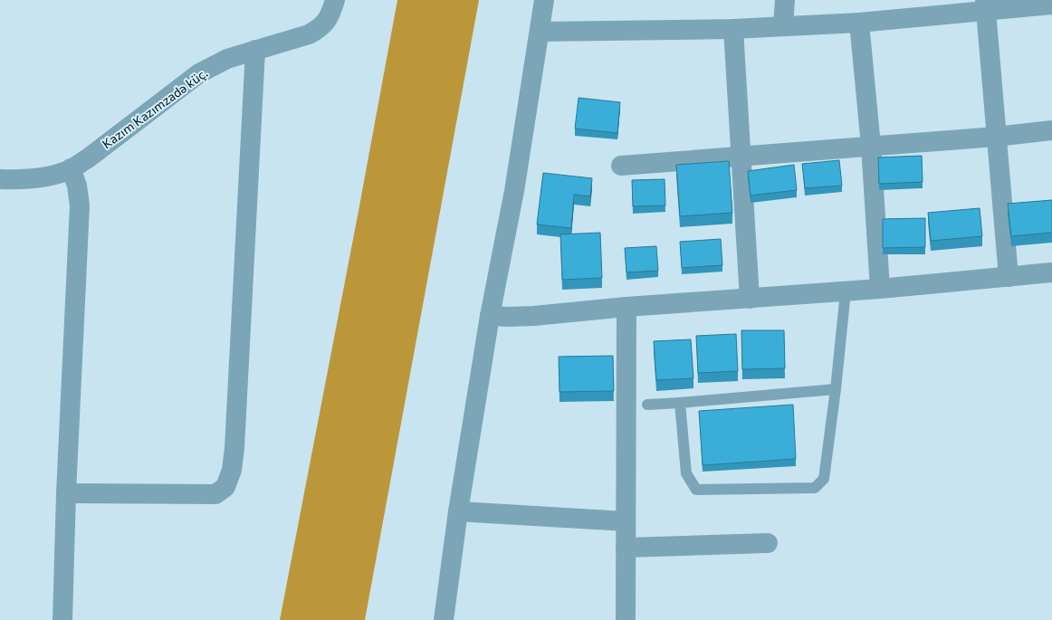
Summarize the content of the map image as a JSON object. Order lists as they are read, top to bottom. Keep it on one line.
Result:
{"streets":{"street":["Kazım Kazımzadə küç."]}}
